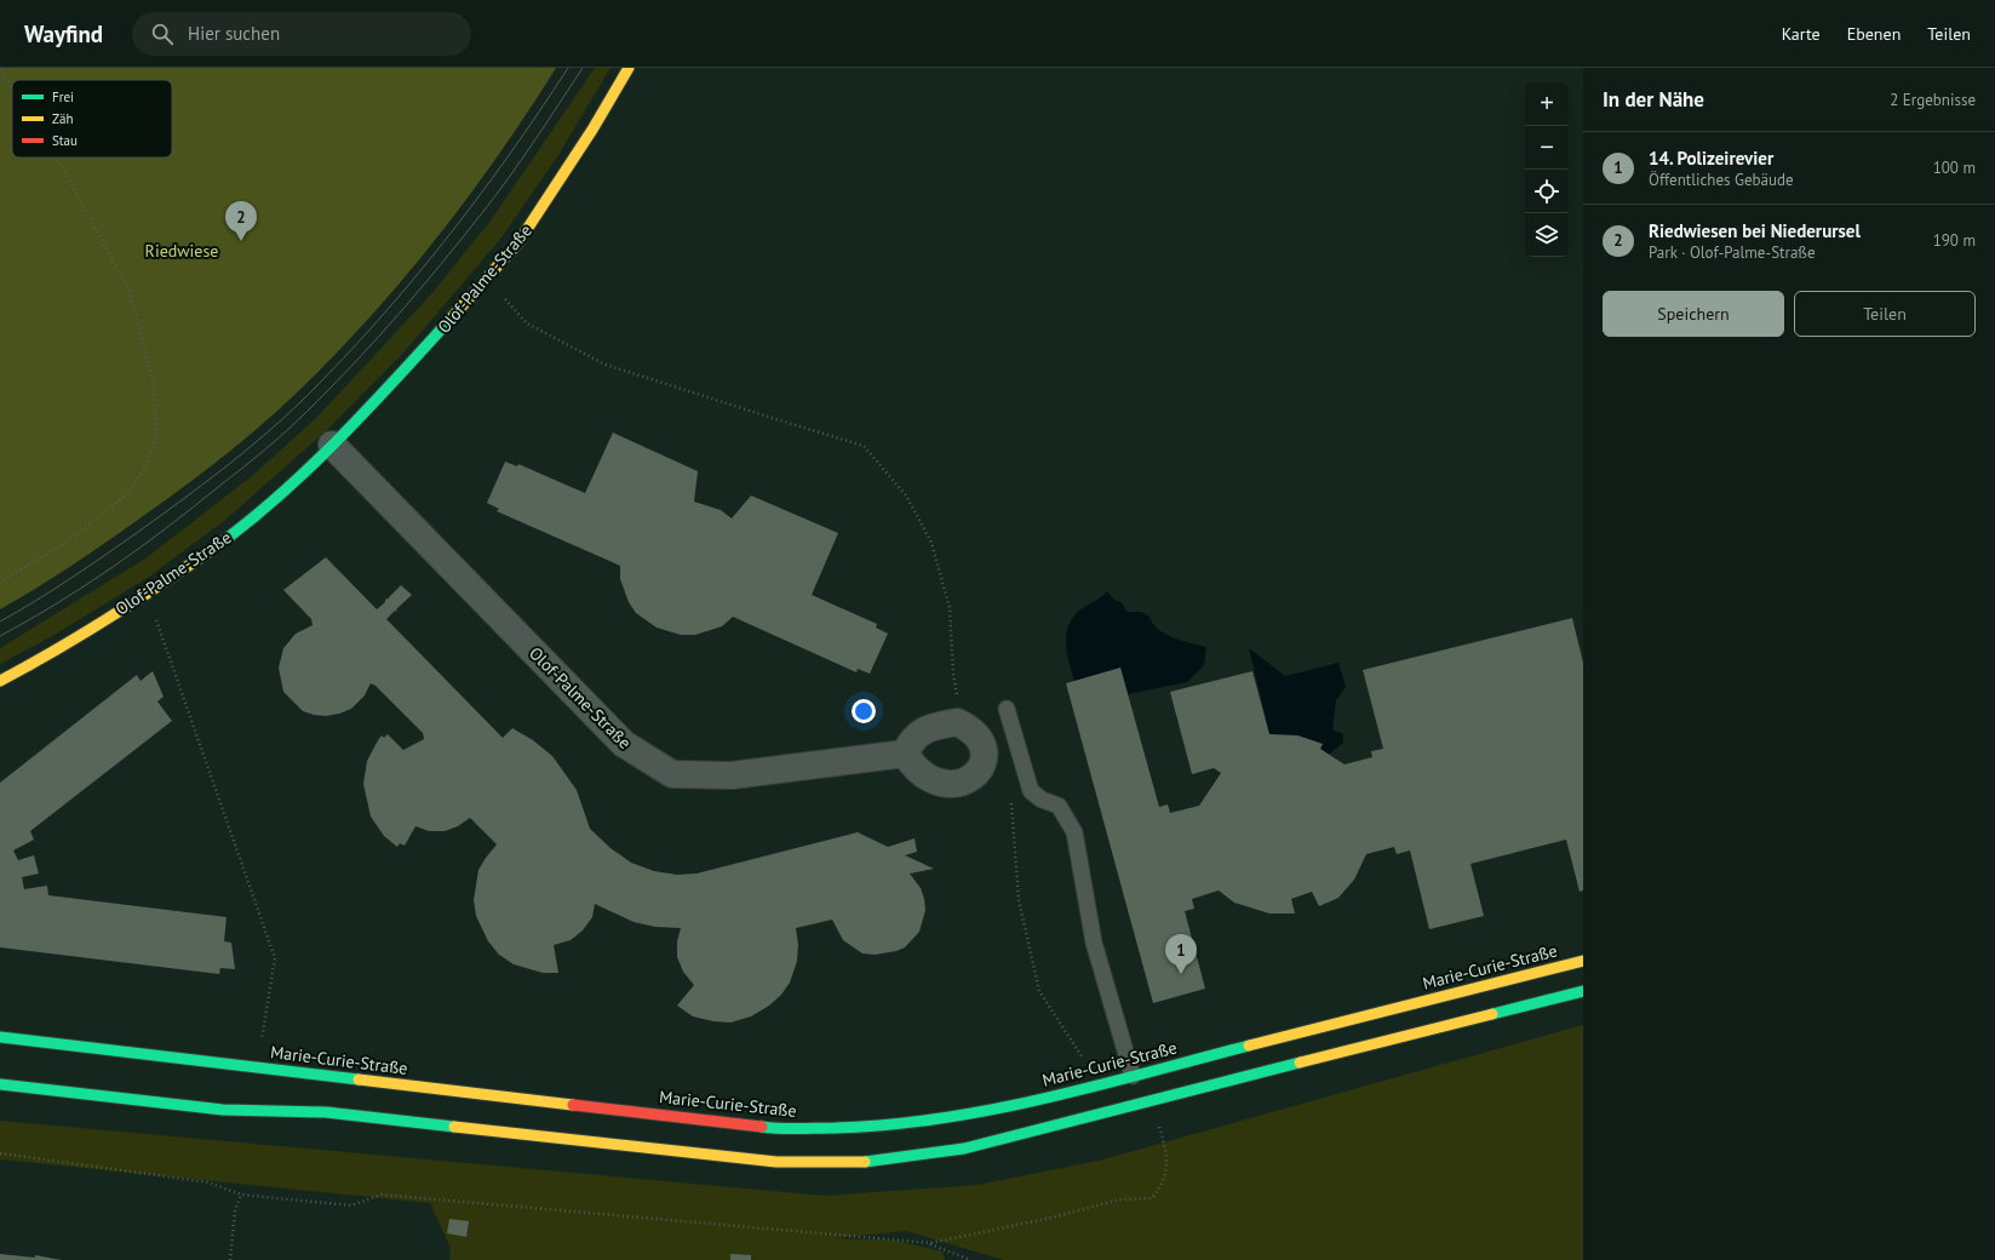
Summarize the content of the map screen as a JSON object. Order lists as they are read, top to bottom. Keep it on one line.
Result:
{"streets":{"main road":["Olof-Palme-Straße","Marie-Curie-Straße"]},"parks":["Riedwiese"],"legend":["Frei","Zäh","Stau"],"page":{"header":"Wayfind","search":"Hier suchen","nav":["Karte","Ebenen","Teilen"],"heading":["In der Nähe","2 Ergebnisse"],"map_buttons":["+","−"],"list":[{"mark":"1","name":"14. Polizeirevier","note":"Öffentliches Gebäude","value":"100 m"},{"mark":"2","name":"Riedwiesen bei Niederursel","note":"Park · Olof-Palme-Straße","value":"190 m"}],"pins":["2","1"],"buttons":["Speichern","Teilen"]}}
